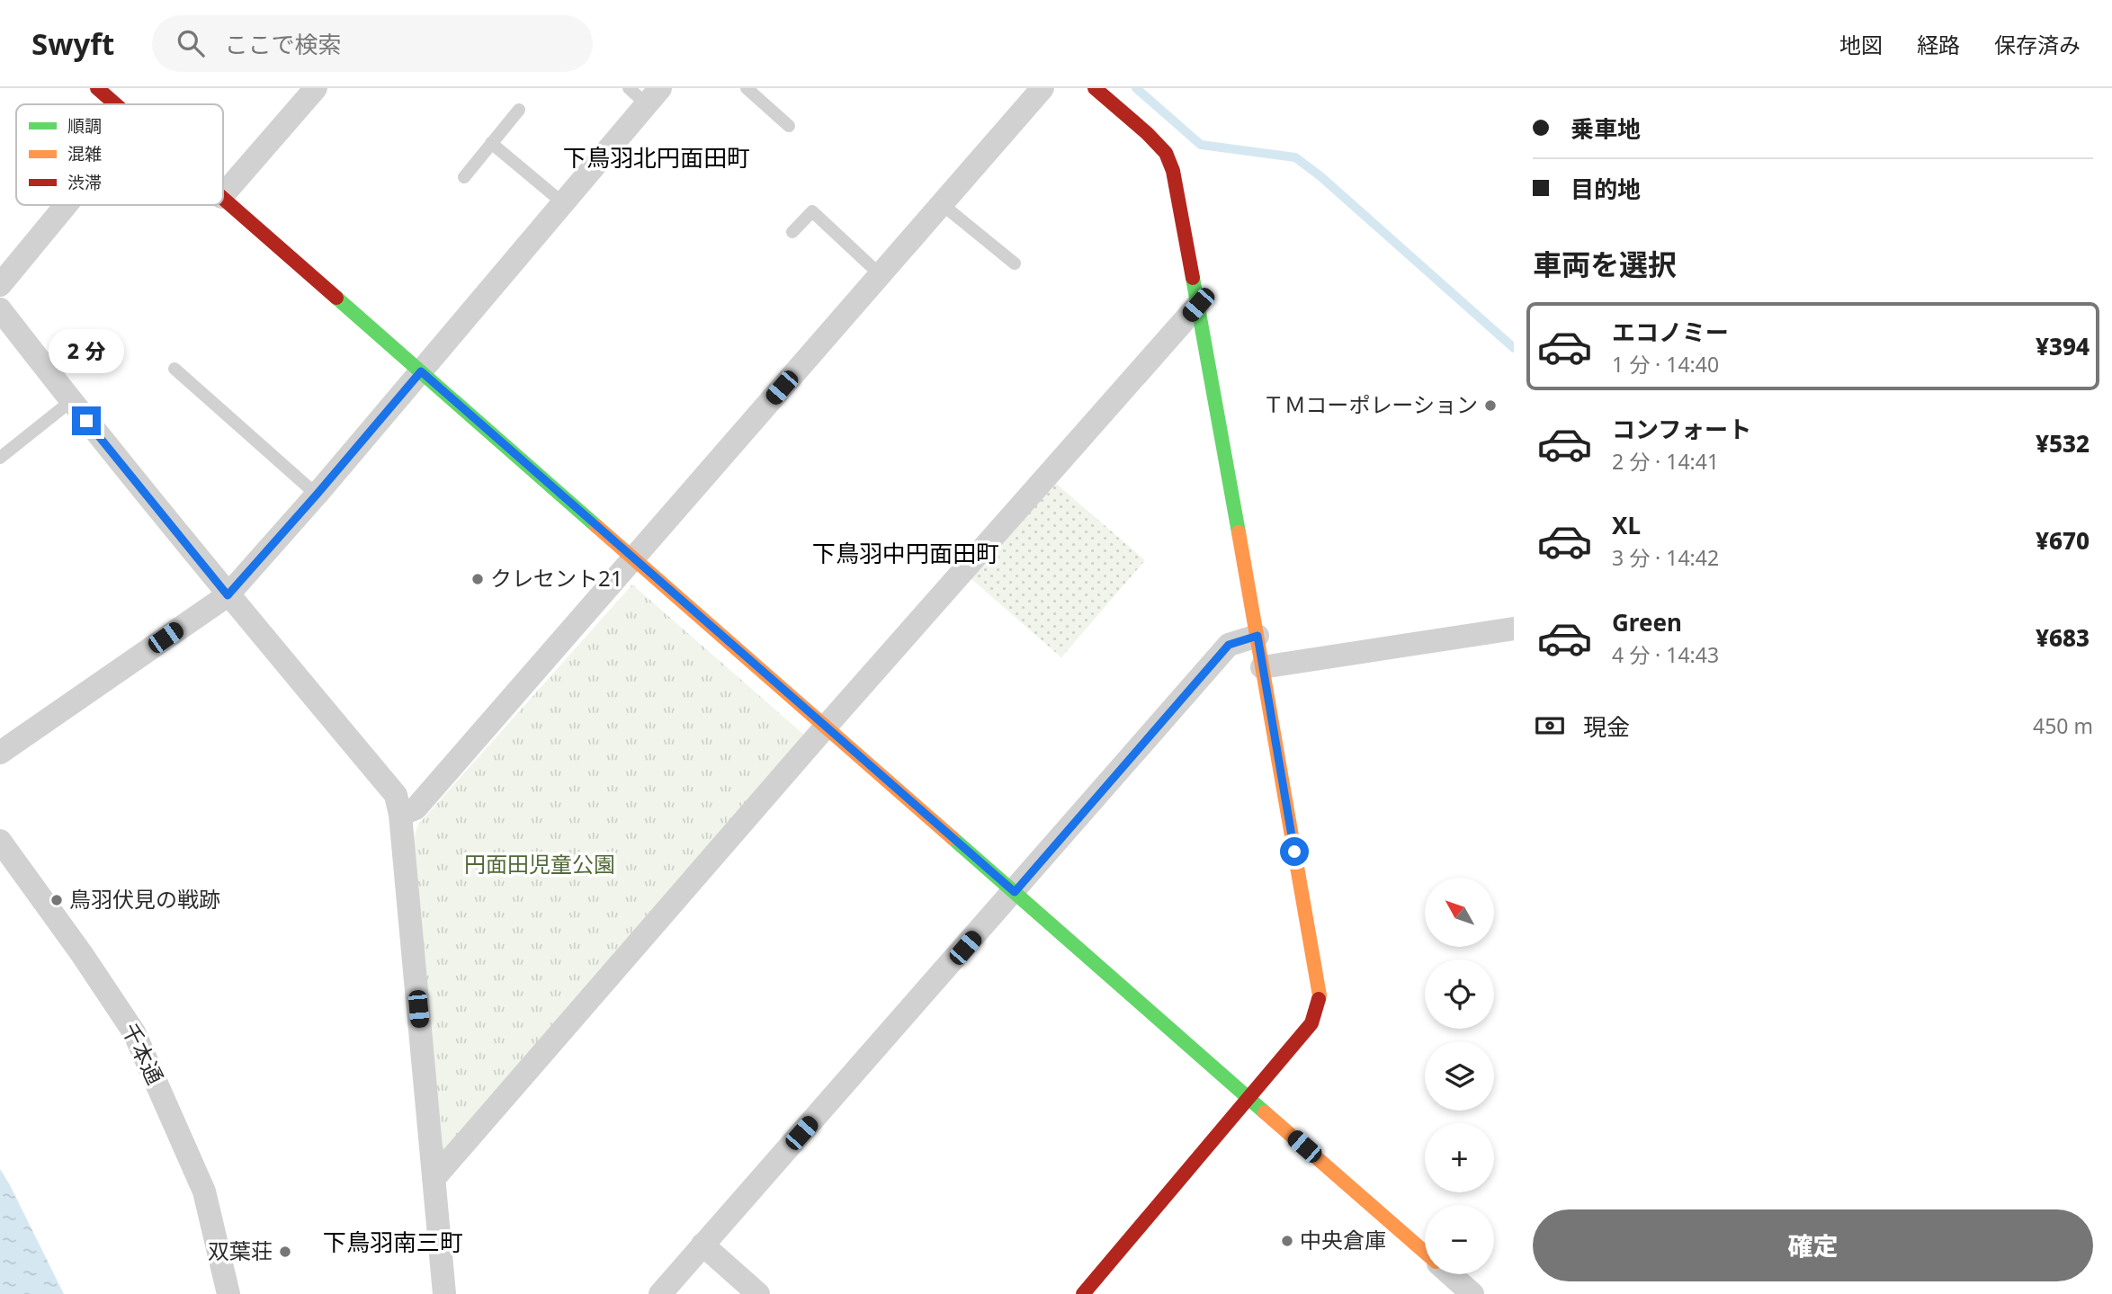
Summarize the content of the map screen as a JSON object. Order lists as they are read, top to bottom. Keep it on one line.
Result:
{"streets":{"street":["千本通"]},"districts":["下鳥羽北円面田町","下鳥羽中円面田町","下鳥羽南三町"],"parks":["円面田児童公園"],"places":["ＴＭコーポレーション","クレセント21","鳥羽伏見の戦跡","中央倉庫","双葉荘"],"legend":["順調","混雑","渋滞"],"north":"top left","page":{"header":"Swyft","search":"ここで検索","nav":["地図","経路","保存済み"],"banner":["乗車地","目的地"],"heading":"車両を選択","list":[{"name":"エコノミー","note":"1 分 · 14:40","value":"¥394"},{"name":"コンフォート","note":"2 分 · 14:41","value":"¥532"},{"name":"XL","note":"3 分 · 14:42","value":"¥670"},{"name":"Green","note":"4 分 · 14:43","value":"¥683"}],"bubble":"2 分","pay":["現金","450 m"],"map_buttons":["+","−"],"buttons":"確定"}}
